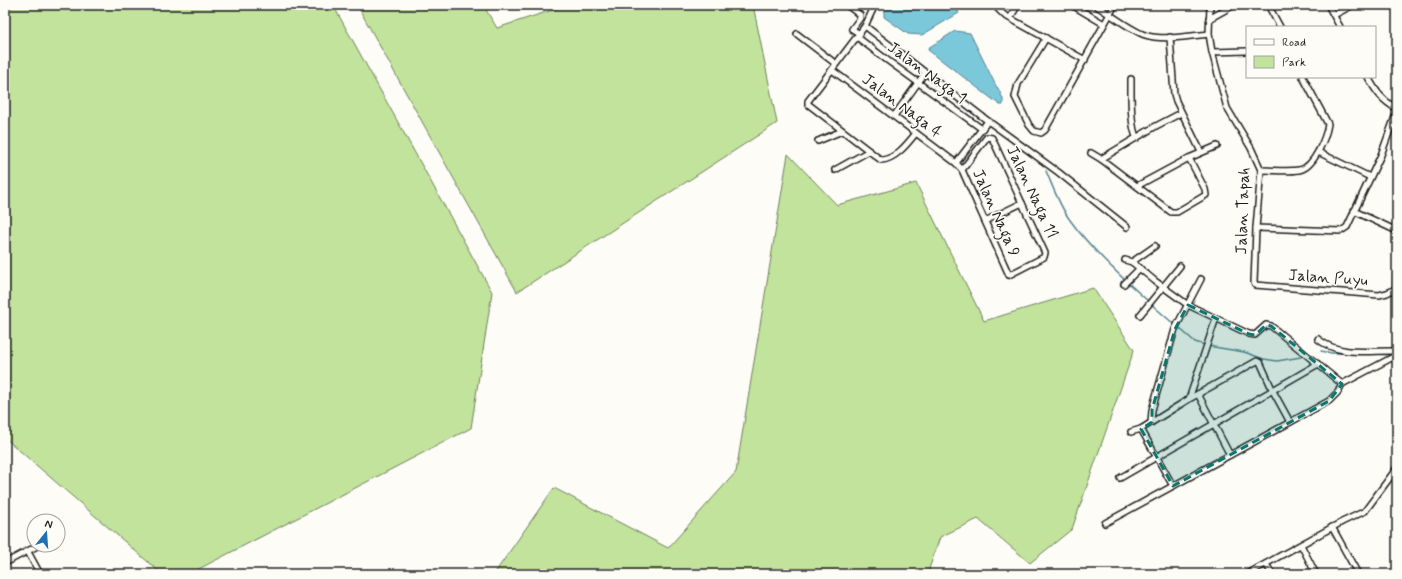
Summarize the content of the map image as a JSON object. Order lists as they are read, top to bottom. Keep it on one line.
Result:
{"streets":{"street":["Jalan Naga 1","Jalan Naga 4","Jalan Naga 11","Jalan Tapah","Jalan Naga 9","Jalan Puyu"]},"crossings":[["Jalan Naga 4","Jalan Naga 9"],["Jalan Naga 11","Jalan Naga 9"],["Jalan Tapah","Jalan Puyu"]],"legend":["Road","Park"],"north":"top"}
